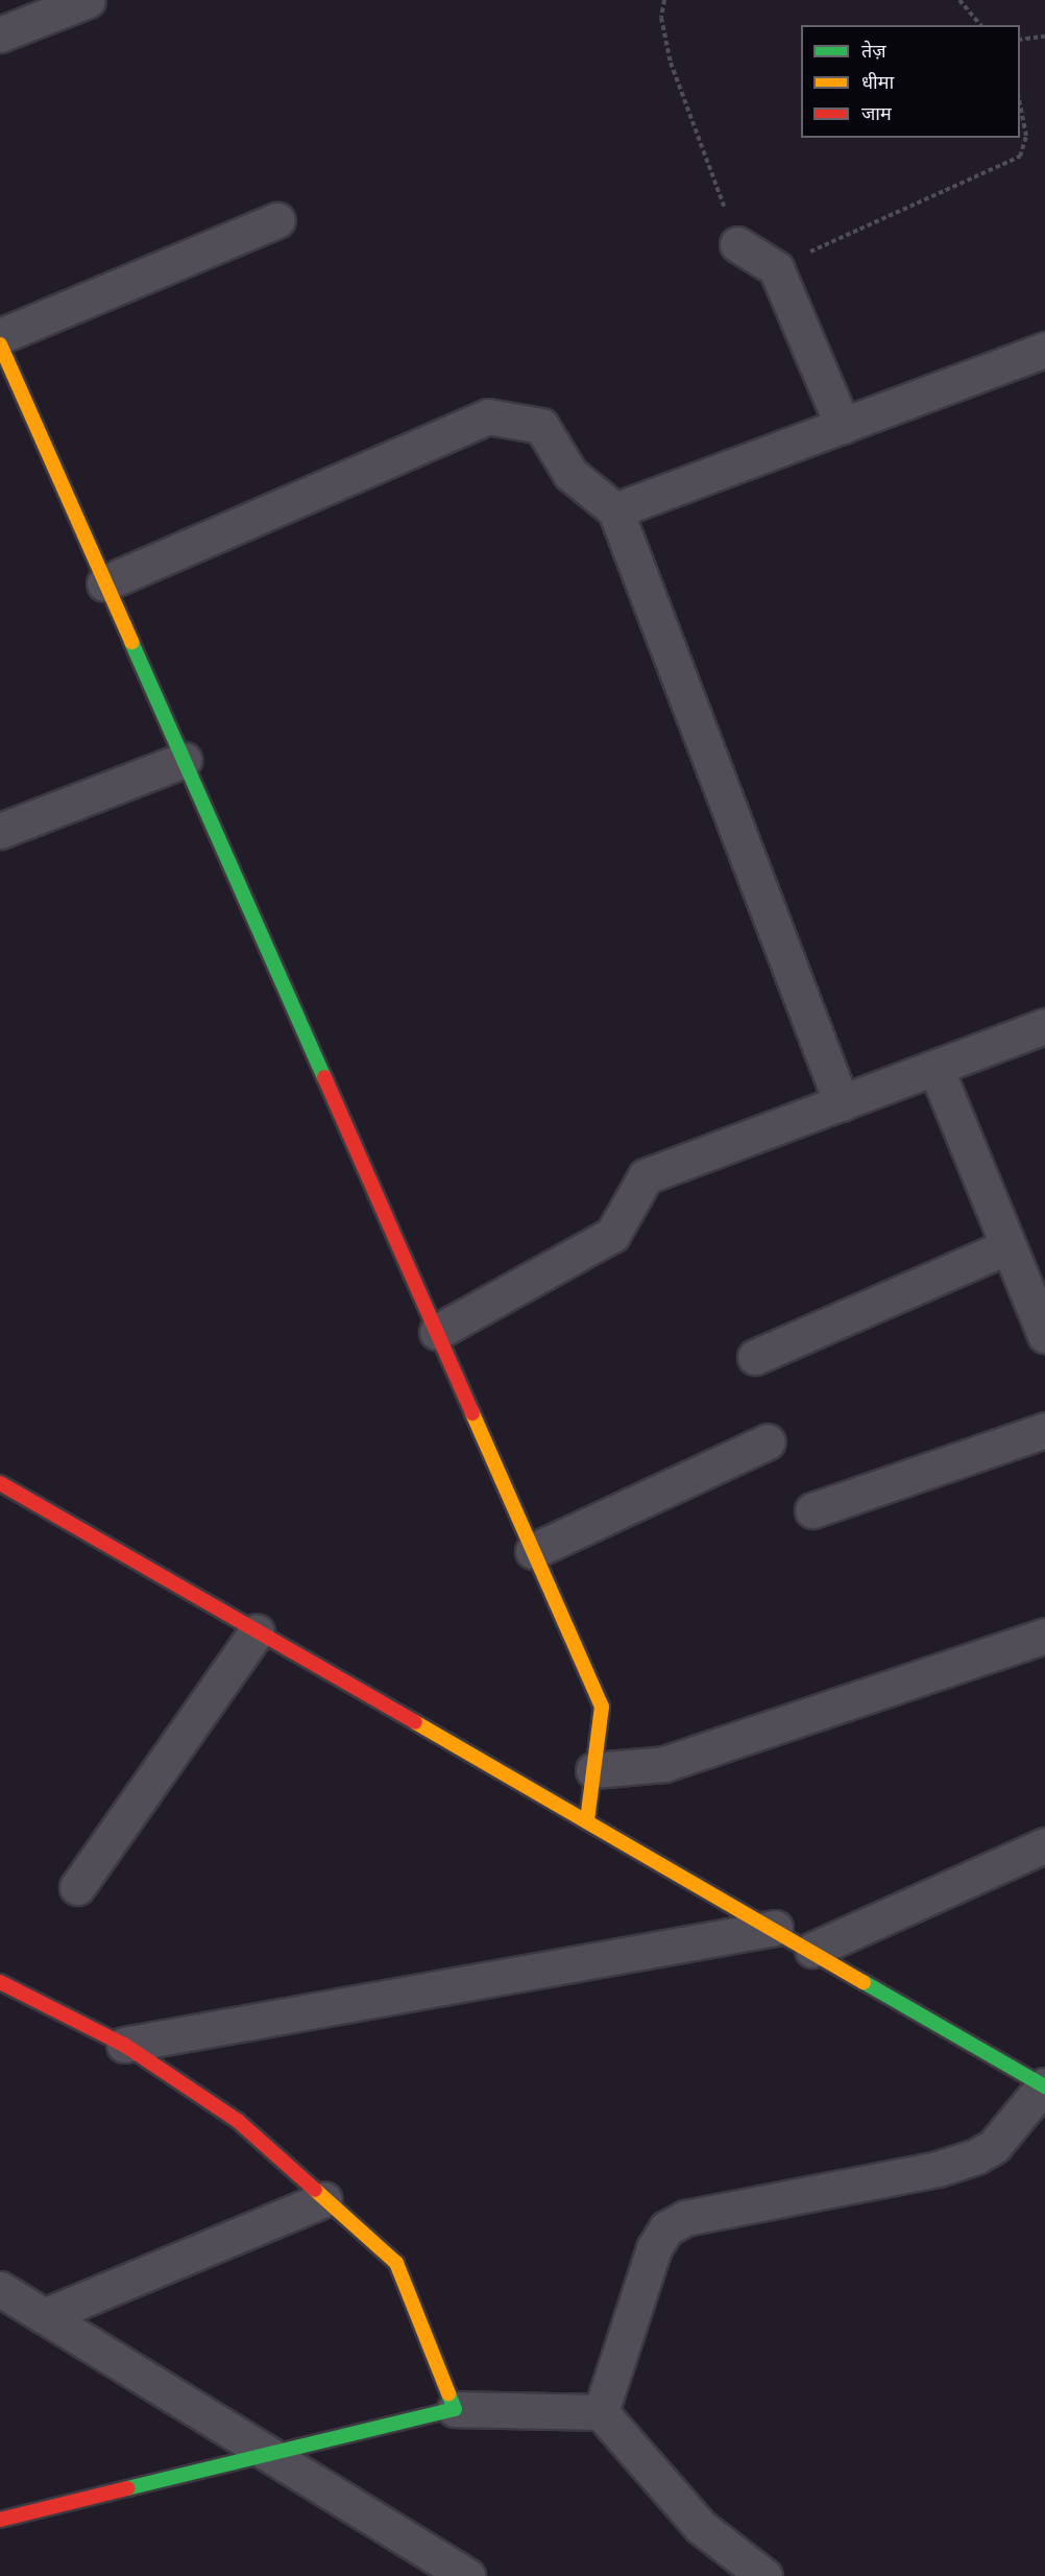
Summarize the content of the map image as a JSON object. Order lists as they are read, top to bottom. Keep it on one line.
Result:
{"legend":["तेज़","धीमा","जाम"]}
